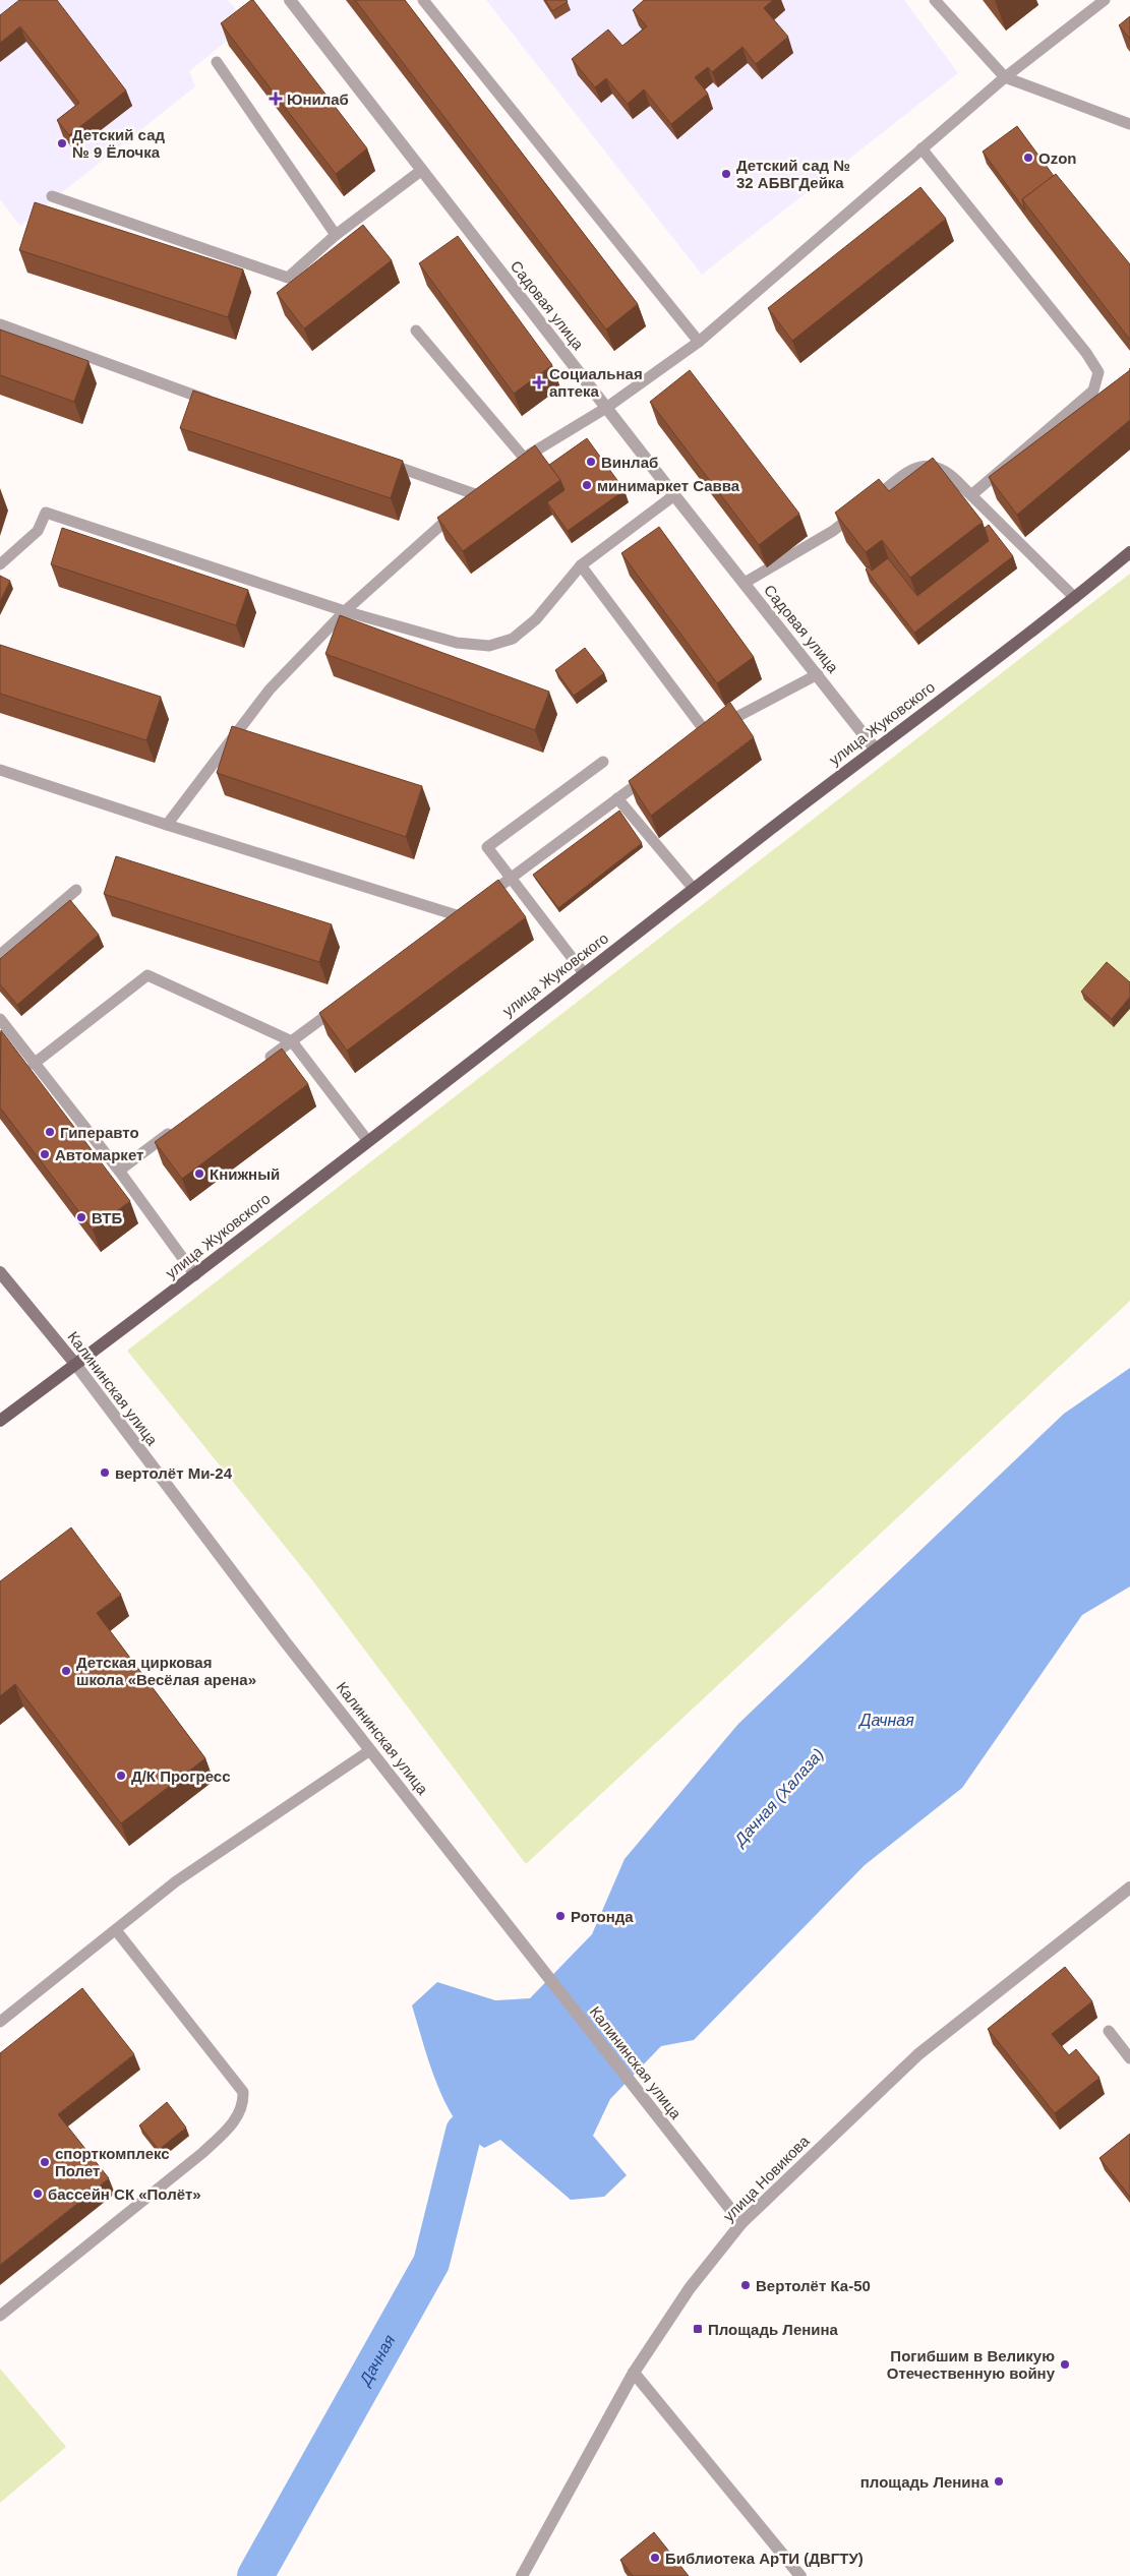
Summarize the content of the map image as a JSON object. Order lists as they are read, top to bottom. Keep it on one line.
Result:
{"streets":{"main road":["улица Жуковского","Калининская улица"],"street":["Садовая улица","улица Новикова"]},"crossings":[["Садовая улица","улица Жуковского"],["улица Жуковского","Калининская улица"],["Калининская улица","улица Новикова"]],"water":["Дачная","Дачная (Халаза)"],"places":{"health":["Юнилаб","Социальная аптека"],"other":["Детский сад № 9 Ёлочка","Ozon","Детский сад № 32 АБВГДейка","Винлаб","минимаркет Савва","Гиперавто","Автомаркет","Книжный","ВТБ","вертолёт Ми-24","Детская цирковая школа «Весёлая арена»","Д/К Прогресс","Ротонда","спорткомплекс Полет","бассейн СК «Полёт»","Вертолёт Ка-50","Погибшим в Великую Отечественную войну","площадь Ленина","Библиотека АрТИ (ДВГТУ)"],"transit":["Площадь Ленина"]}}
